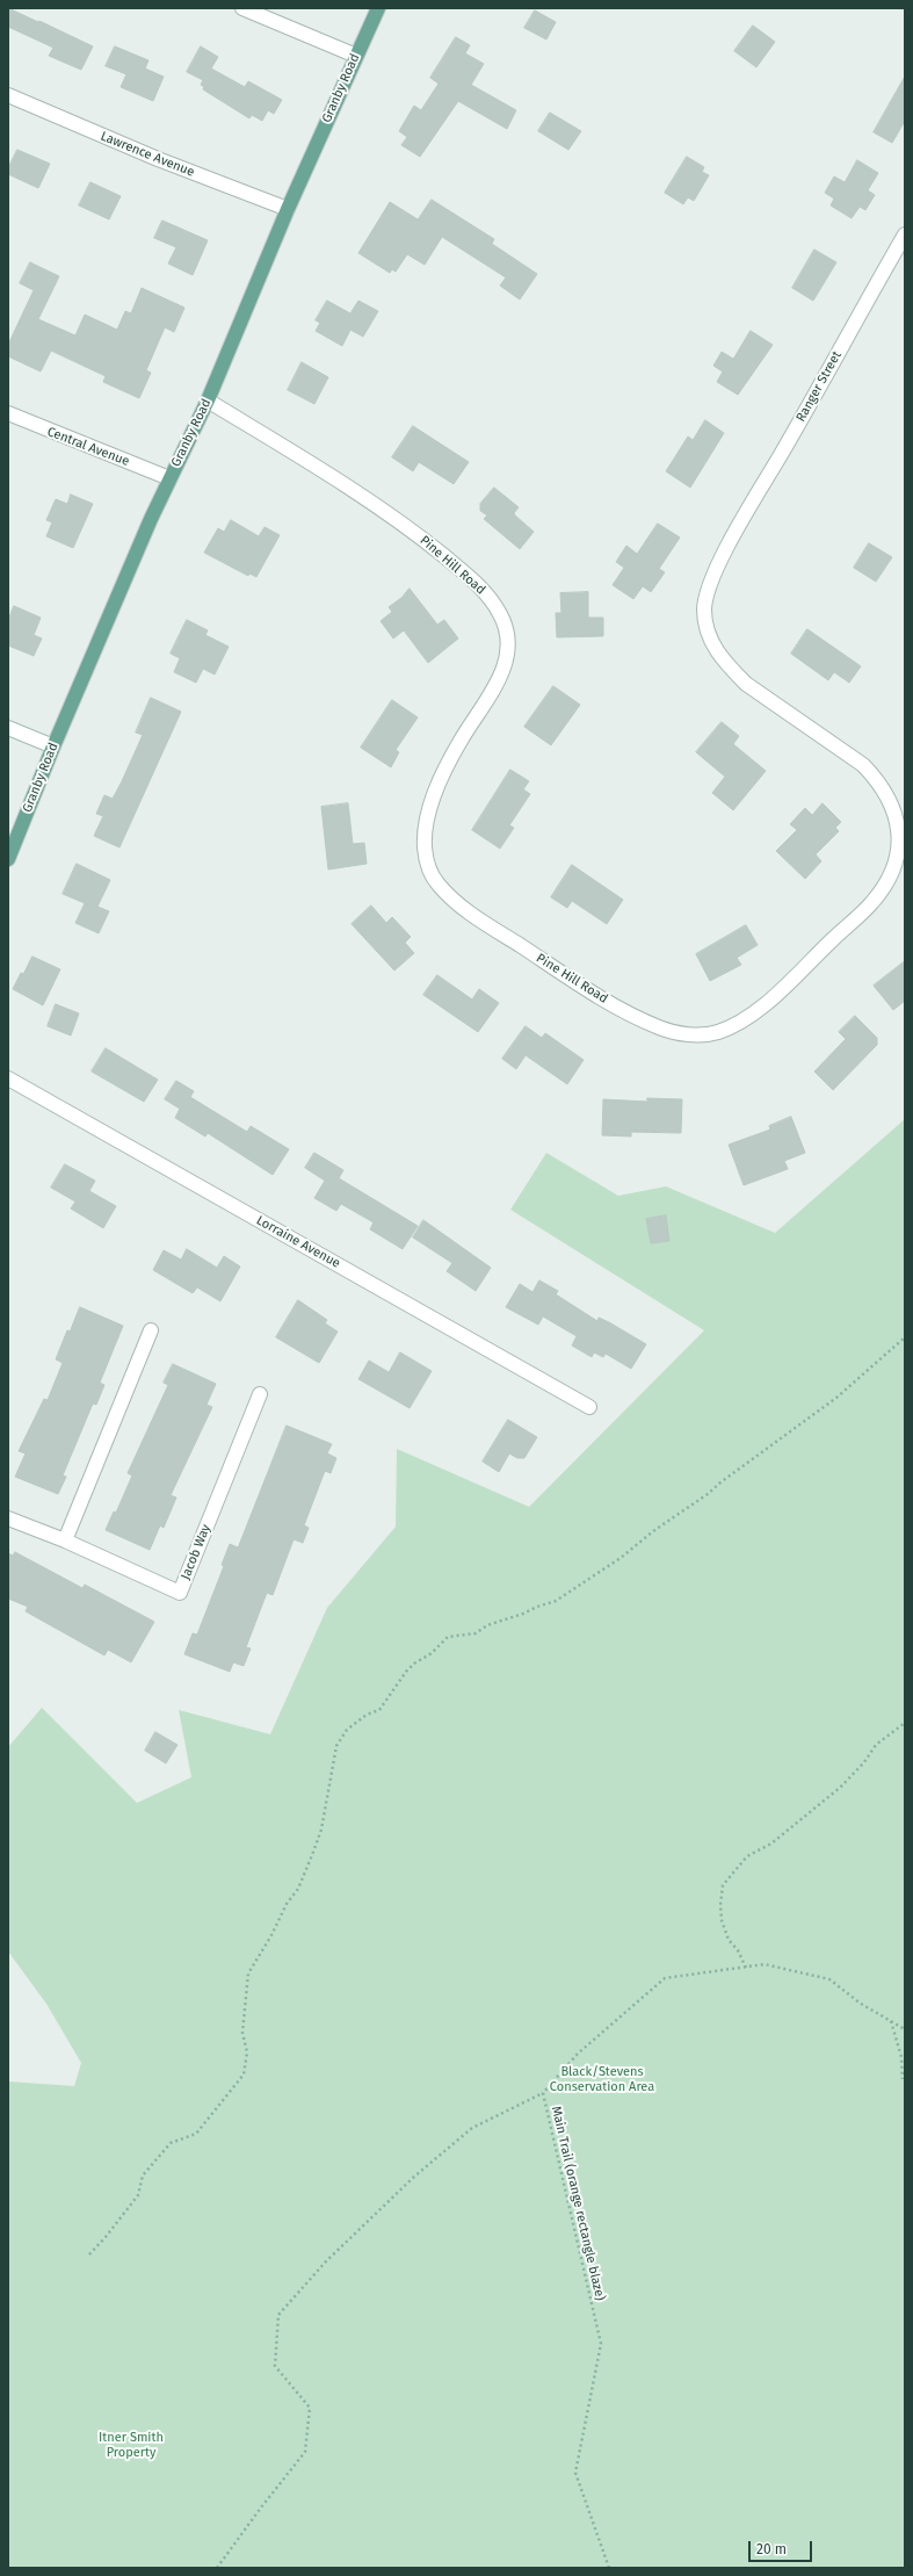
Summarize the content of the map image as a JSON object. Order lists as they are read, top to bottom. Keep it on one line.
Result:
{"streets":{"main road":["Granby Road"],"street":["Lawrence Avenue","Ranger Street","Central Avenue","Pine Hill Road","Lorraine Avenue","Jacob Way"],"path":["Main Trail (orange rectangle blaze)"]},"crossings":[["Granby Road","Lawrence Avenue"],["Granby Road","Central Avenue"],["Granby Road","Pine Hill Road"],["Ranger Street","Pine Hill Road"]],"parks":["Black/Stevens Conservation Area","Itner Smith Property"],"scale_bar":"20 m"}
